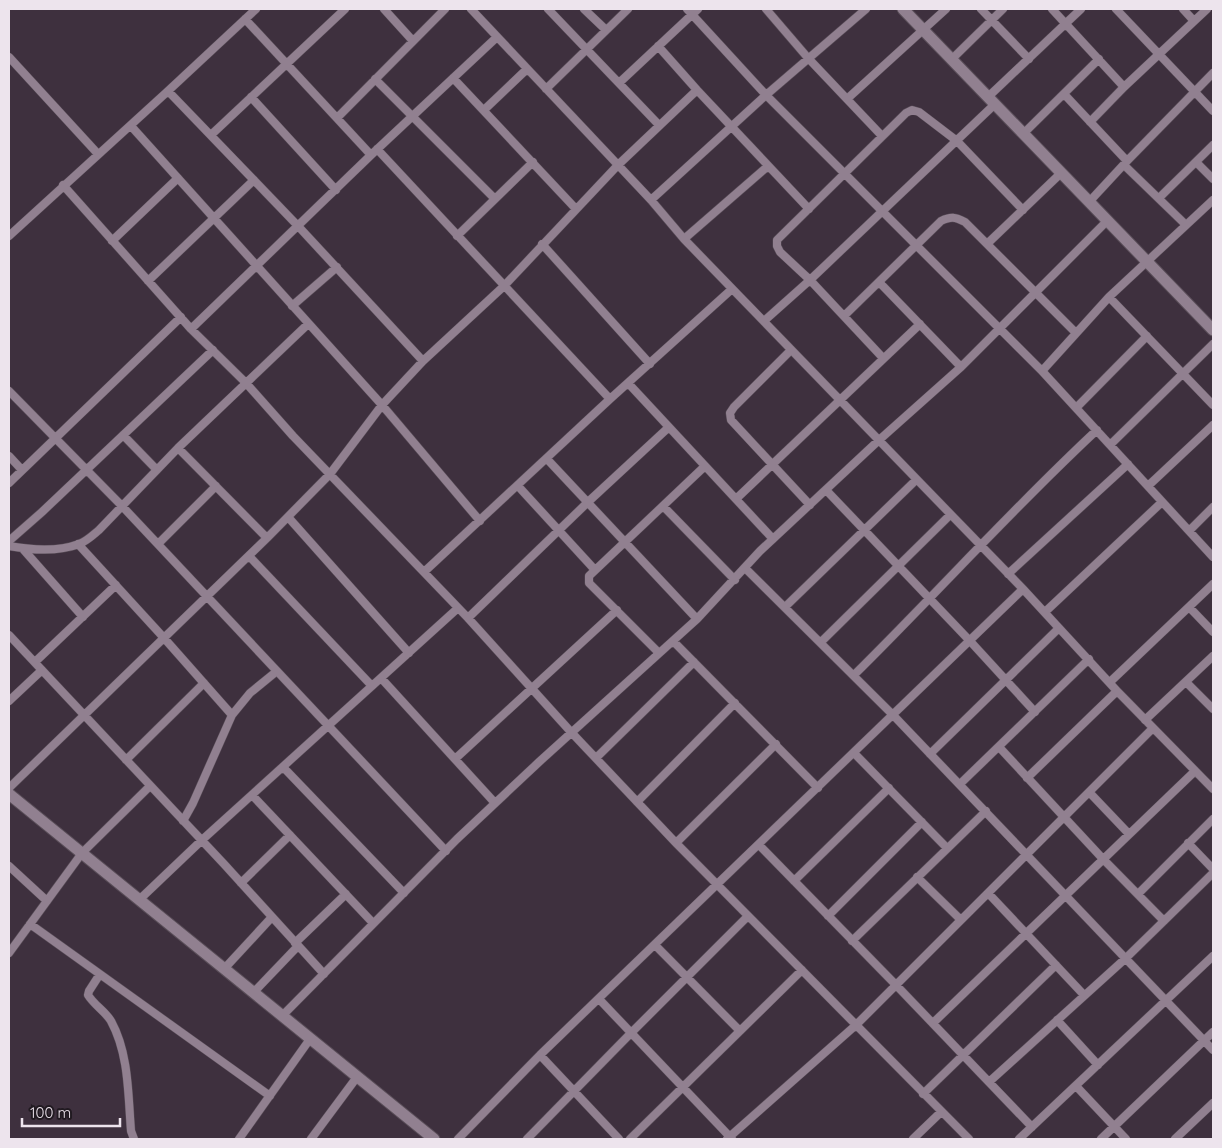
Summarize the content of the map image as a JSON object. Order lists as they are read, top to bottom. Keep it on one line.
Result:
{"scale_bar":"100 m"}
